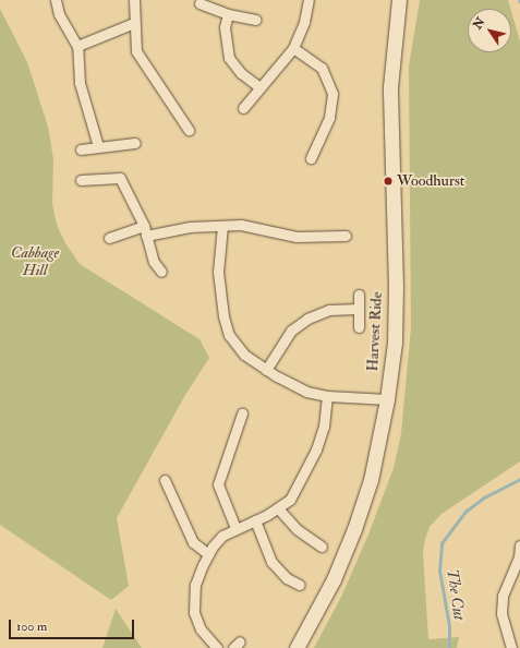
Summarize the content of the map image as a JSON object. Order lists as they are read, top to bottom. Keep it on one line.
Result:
{"streets":{"street":["Harvest Ride"]},"water":["The Cut"],"parks":["Cabbage Hill"],"places":["Woodhurst"],"scale_bar":"100 m","north":"top left"}
